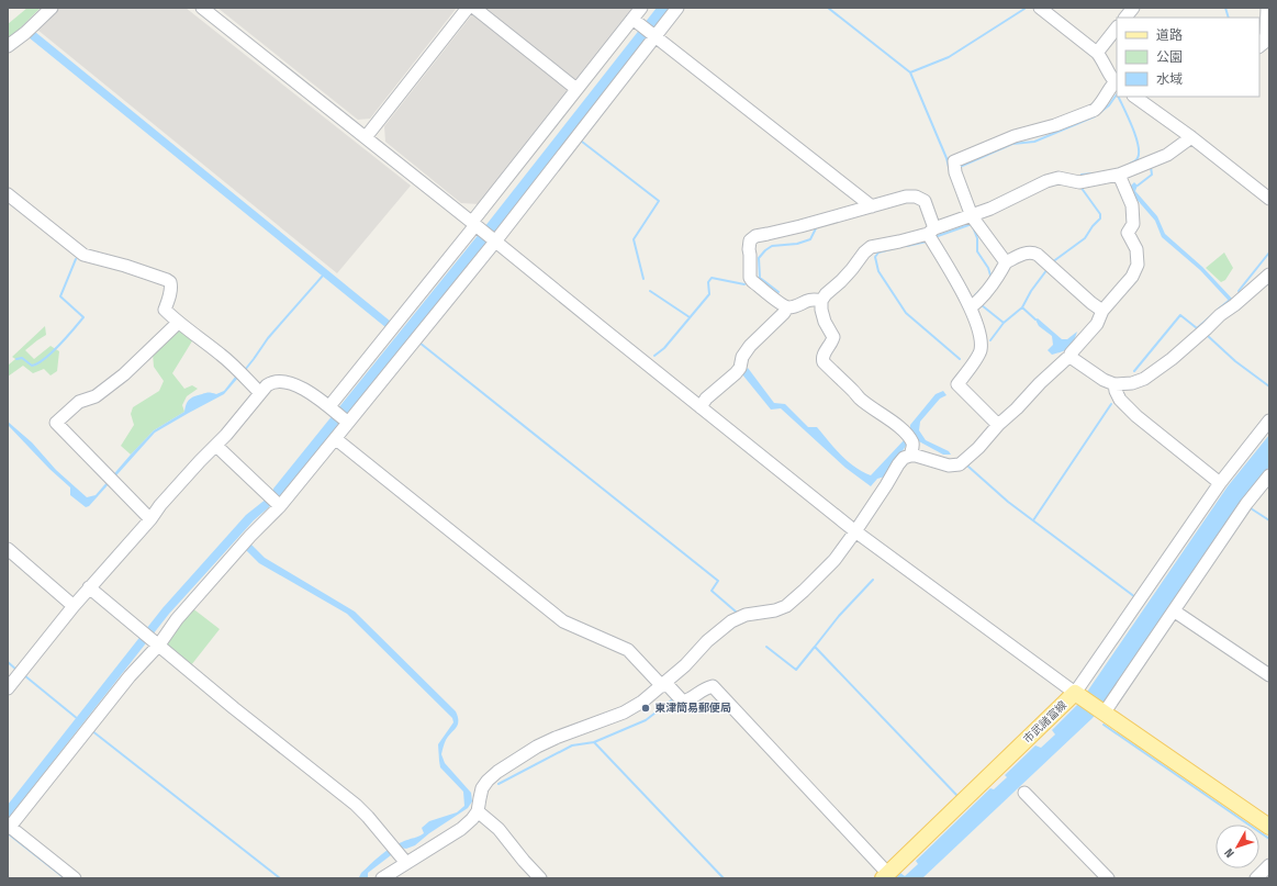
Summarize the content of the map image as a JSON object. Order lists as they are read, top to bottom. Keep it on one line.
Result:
{"streets":{"main road":["市武諸富線"]},"places":["東津簡易郵便局"],"legend":["道路","公園","水域"],"north":"bottom left"}
